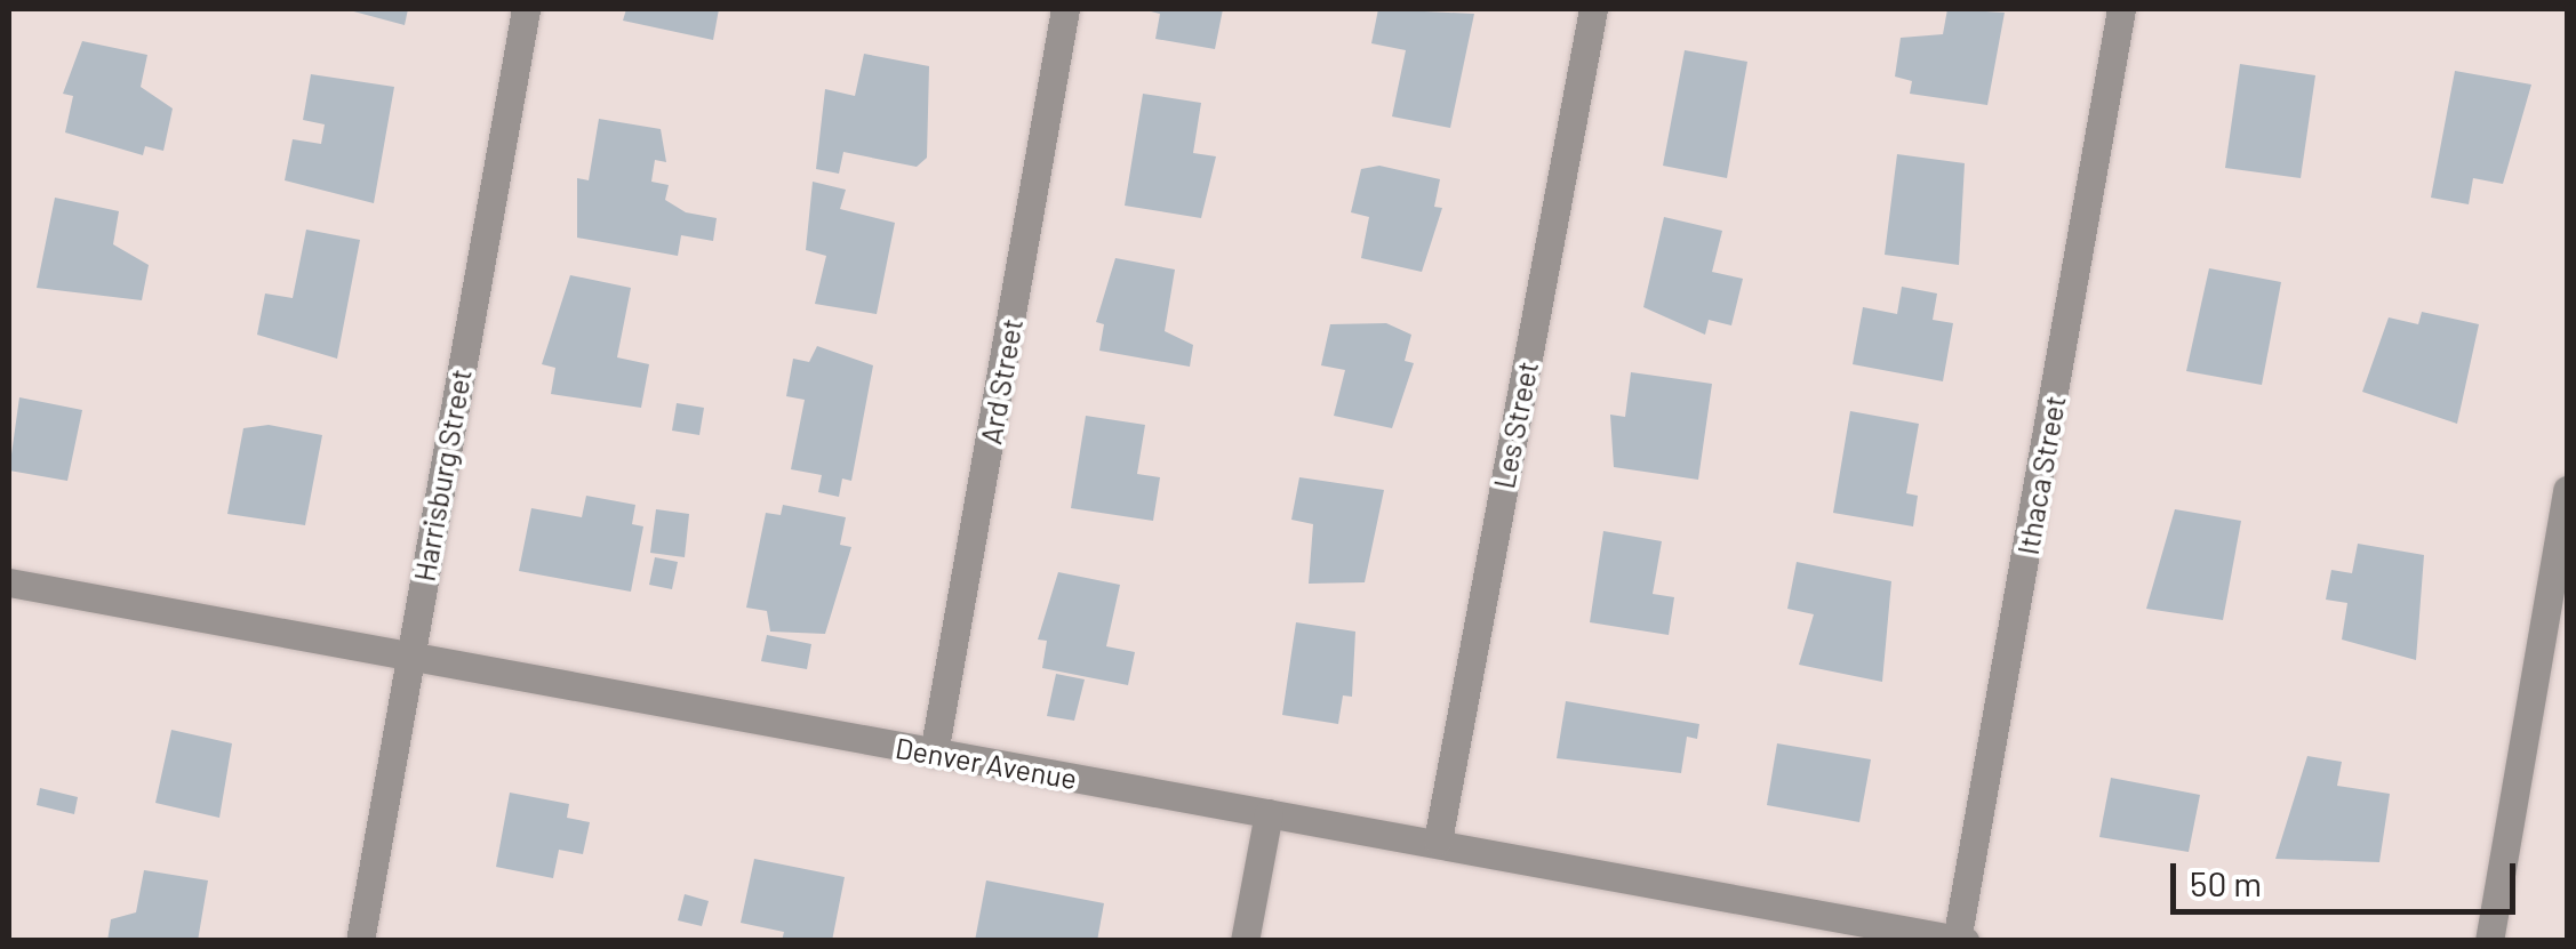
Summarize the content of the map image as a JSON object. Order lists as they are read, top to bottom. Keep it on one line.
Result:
{"streets":{"street":["Ard Street","Les Street","Harrisburg Street","Ithaca Street","Denver Avenue"]},"crossings":[["Ard Street","Denver Avenue"],["Les Street","Denver Avenue"],["Harrisburg Street","Denver Avenue"],["Ithaca Street","Denver Avenue"]],"scale_bar":"50 m"}
